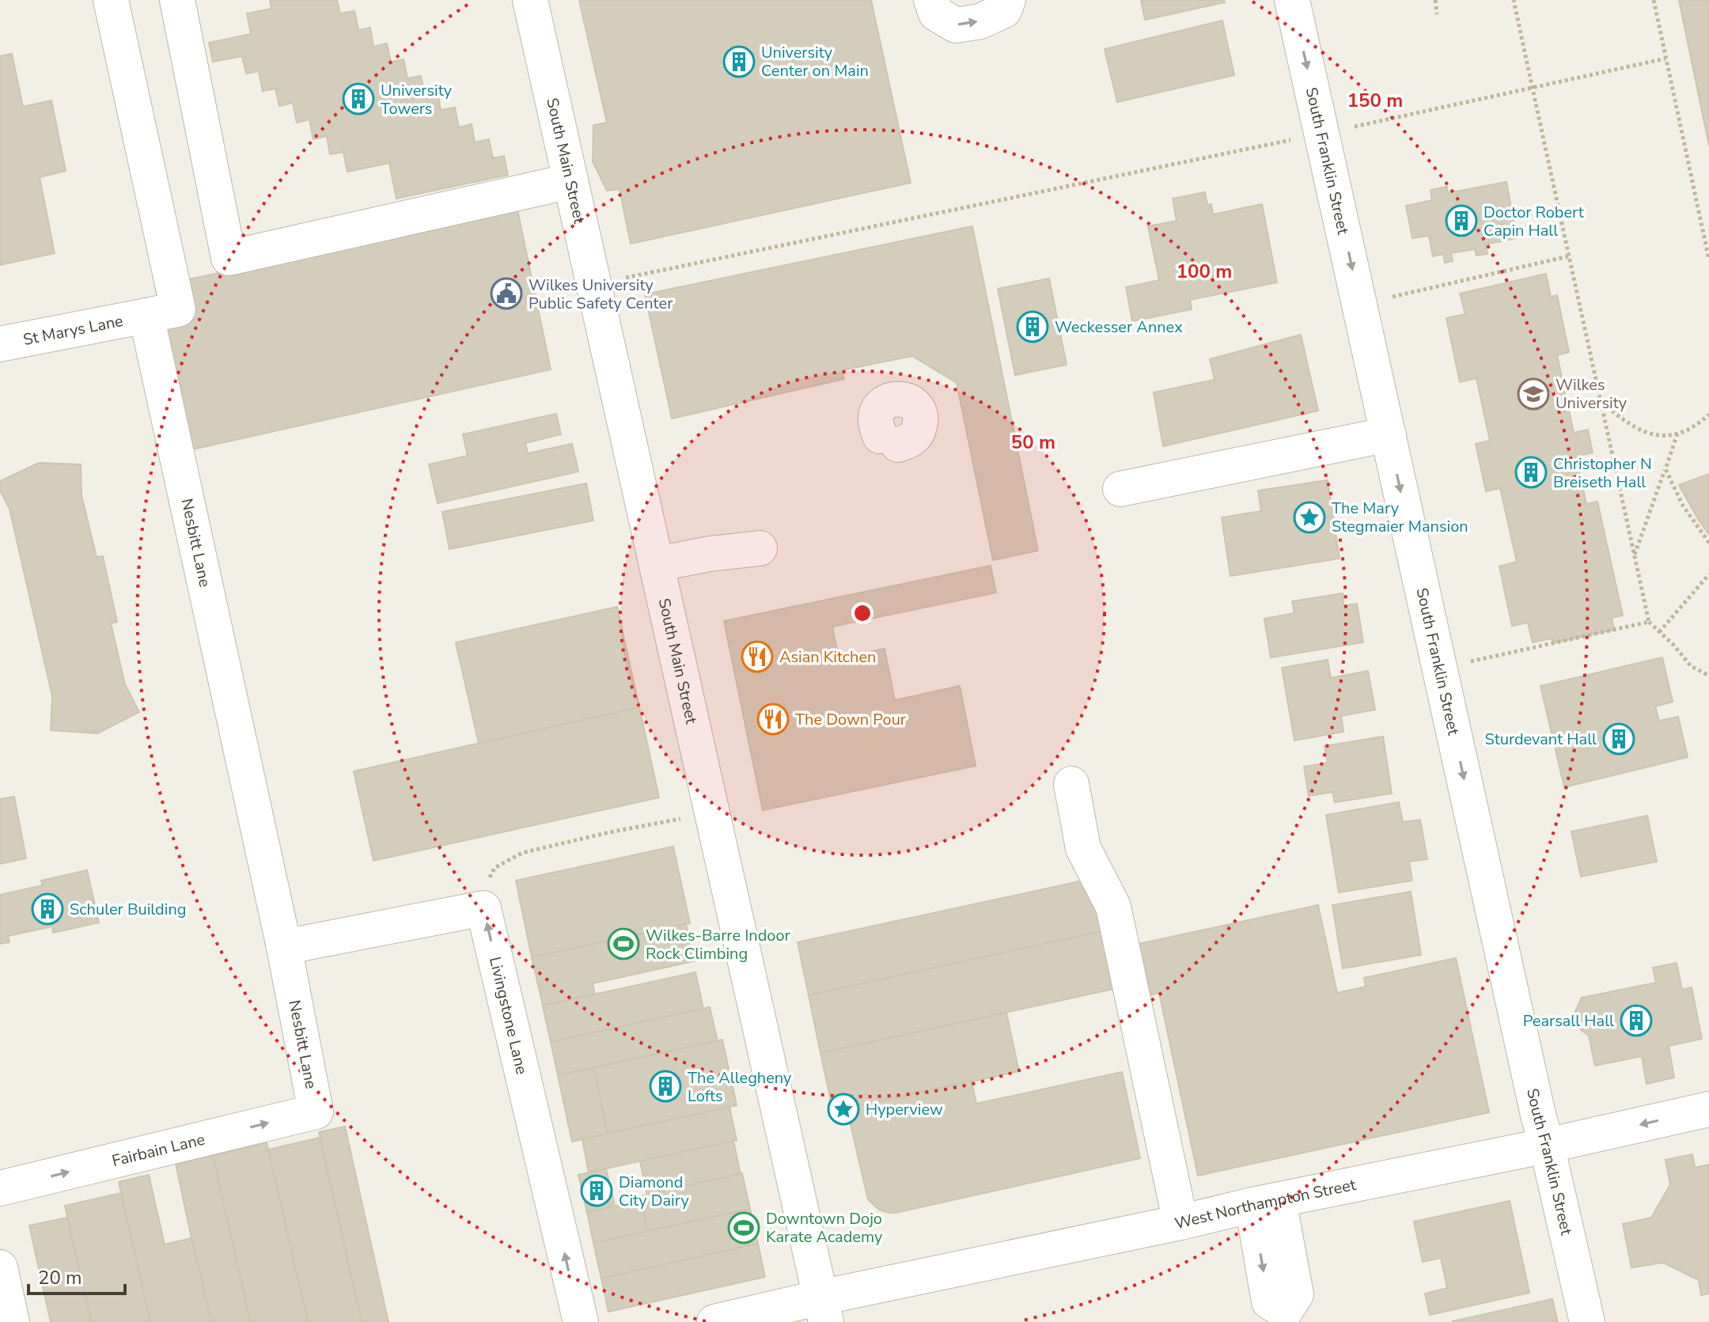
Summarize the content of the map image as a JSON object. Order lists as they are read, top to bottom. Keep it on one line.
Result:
{"streets":{"street":["South Main Street","South Franklin Street","St Marys Lane","Nesbitt Lane","Livingstone Lane","Fairbain Lane","West Northampton Street"]},"crossings":[["South Main Street","West Northampton Street"],["South Franklin Street","West Northampton Street"],["St Marys Lane","Nesbitt Lane"],["Nesbitt Lane","Fairbain Lane"]],"one_way":["South Franklin Street","Livingstone Lane","Fairbain Lane"],"places":{"building":["University Center on Main","University Towers","Doctor Robert Capin Hall","Weckesser Annex","Christopher N Breiseth Hall","Sturdevant Hall","Schuler Building","Pearsall Hall","The Allegheny Lofts","Diamond City Dairy"],"public building":["Wilkes University Public Safety Center"],"school or university":["Wilkes University"],"place":["The Mary Stegmaier Mansion","Hyperview"],"restaurant":["Asian Kitchen","The Down Pour"],"sports":["Wilkes-Barre Indoor Rock Climbing","Downtown Dojo Karate Academy"]},"scale_bar":"20 m","rings":["150 m","100 m","50 m"]}
